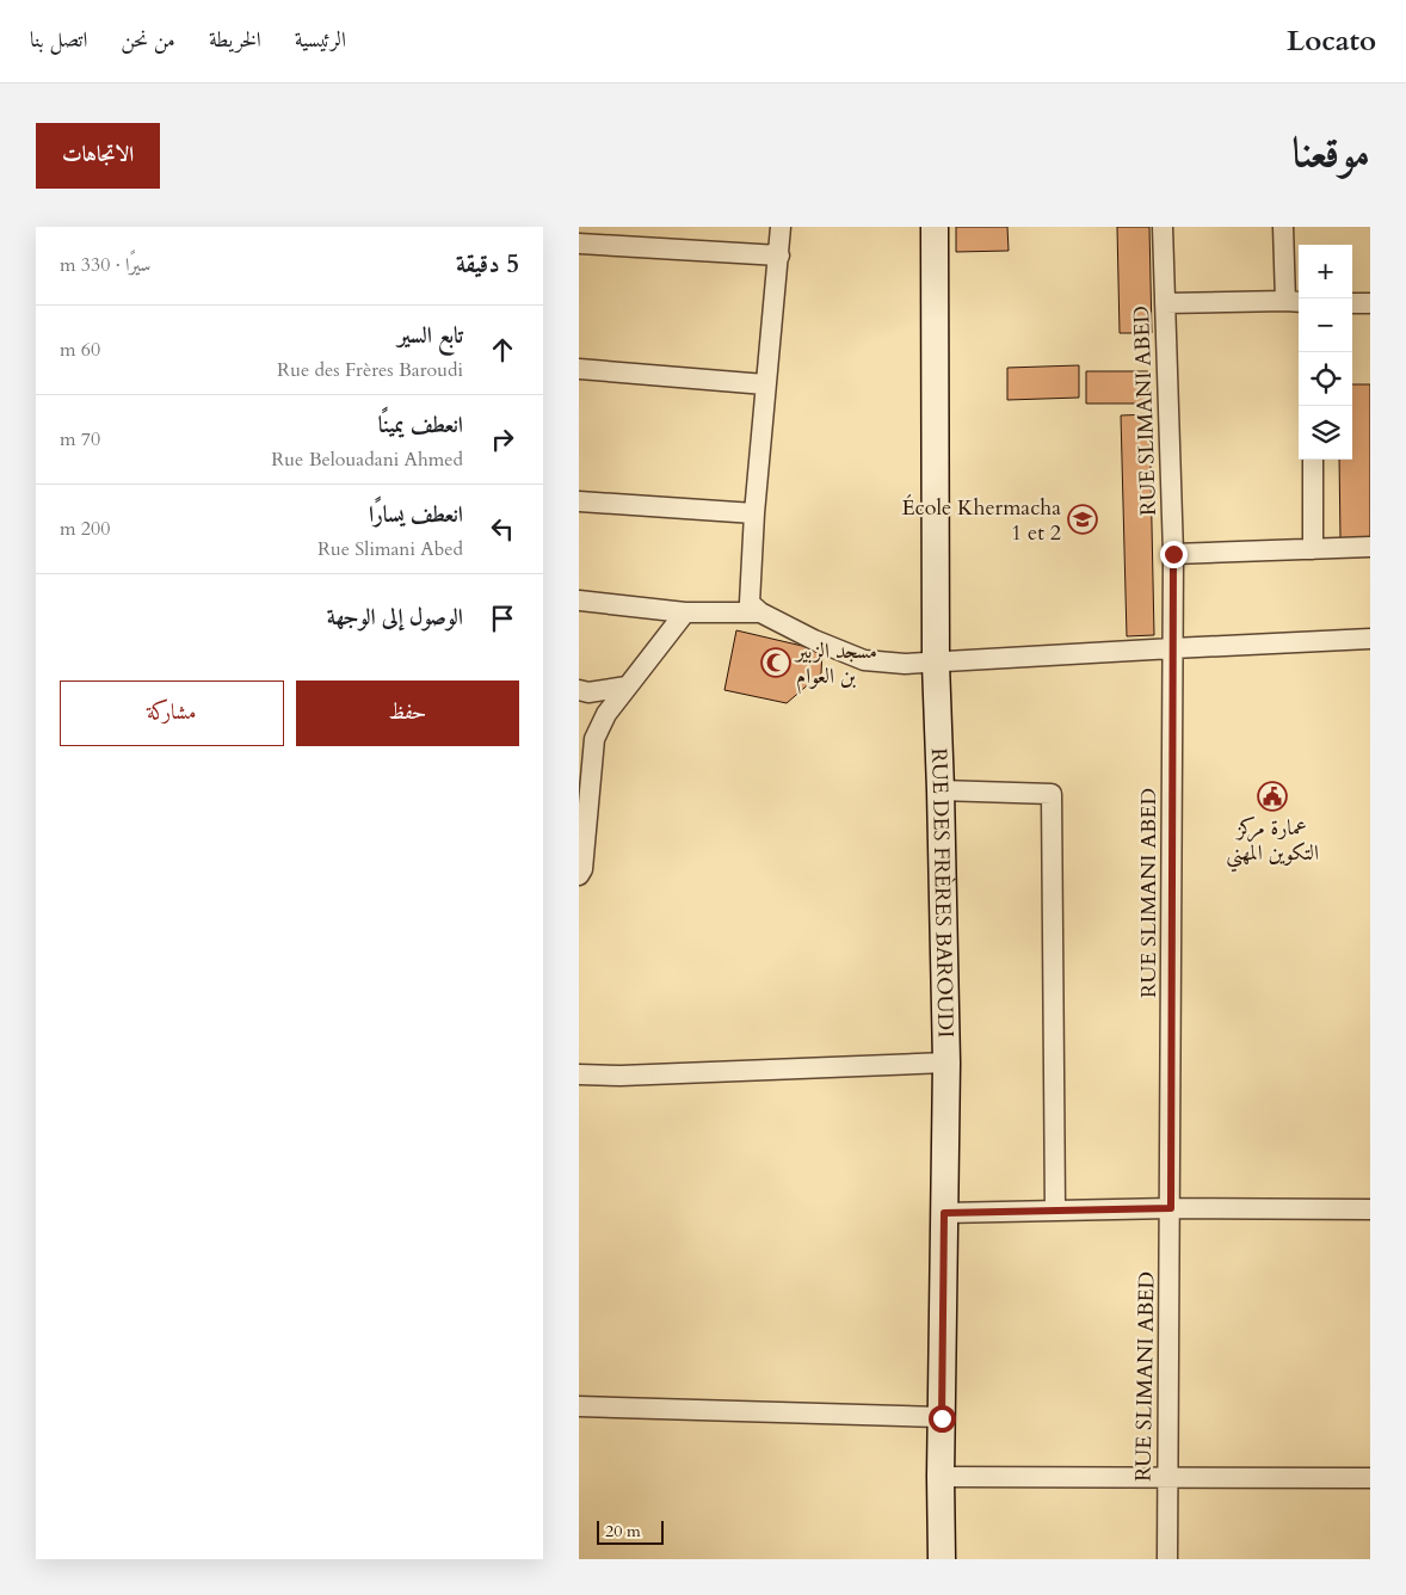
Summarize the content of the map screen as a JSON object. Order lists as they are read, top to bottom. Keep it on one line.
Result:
{"streets":{"street":["RUE SLIMANI ABED","RUE DES FRÈRES BAROUDI"]},"places":{"school or university":["École Khermacha 1 et 2"],"mosque":["مسجد الزبير بن العوام"],"public building":["عمارة مركز التكوين المهني"]},"scale_bar":"20 m","page":{"header":"Locato","nav":["الرئيسية","الخريطة","من نحن","اتصل بنا"],"title":"موقعنا","buttons":["الاتجاهات",["حفظ","مشاركة"]],"heading":["5 دقيقة","سيرًا · 330 m"],"map_buttons":["+","−"],"list":[["تابع السير","Rue des Frères Baroudi","60 m"],["انعطف يمينًا","Rue Belouadani Ahmed","70 m"],["انعطف يسارًا","Rue Slimani Abed","200 m"],"الوصول إلى الوجهة"],"scale":"20 m"}}
